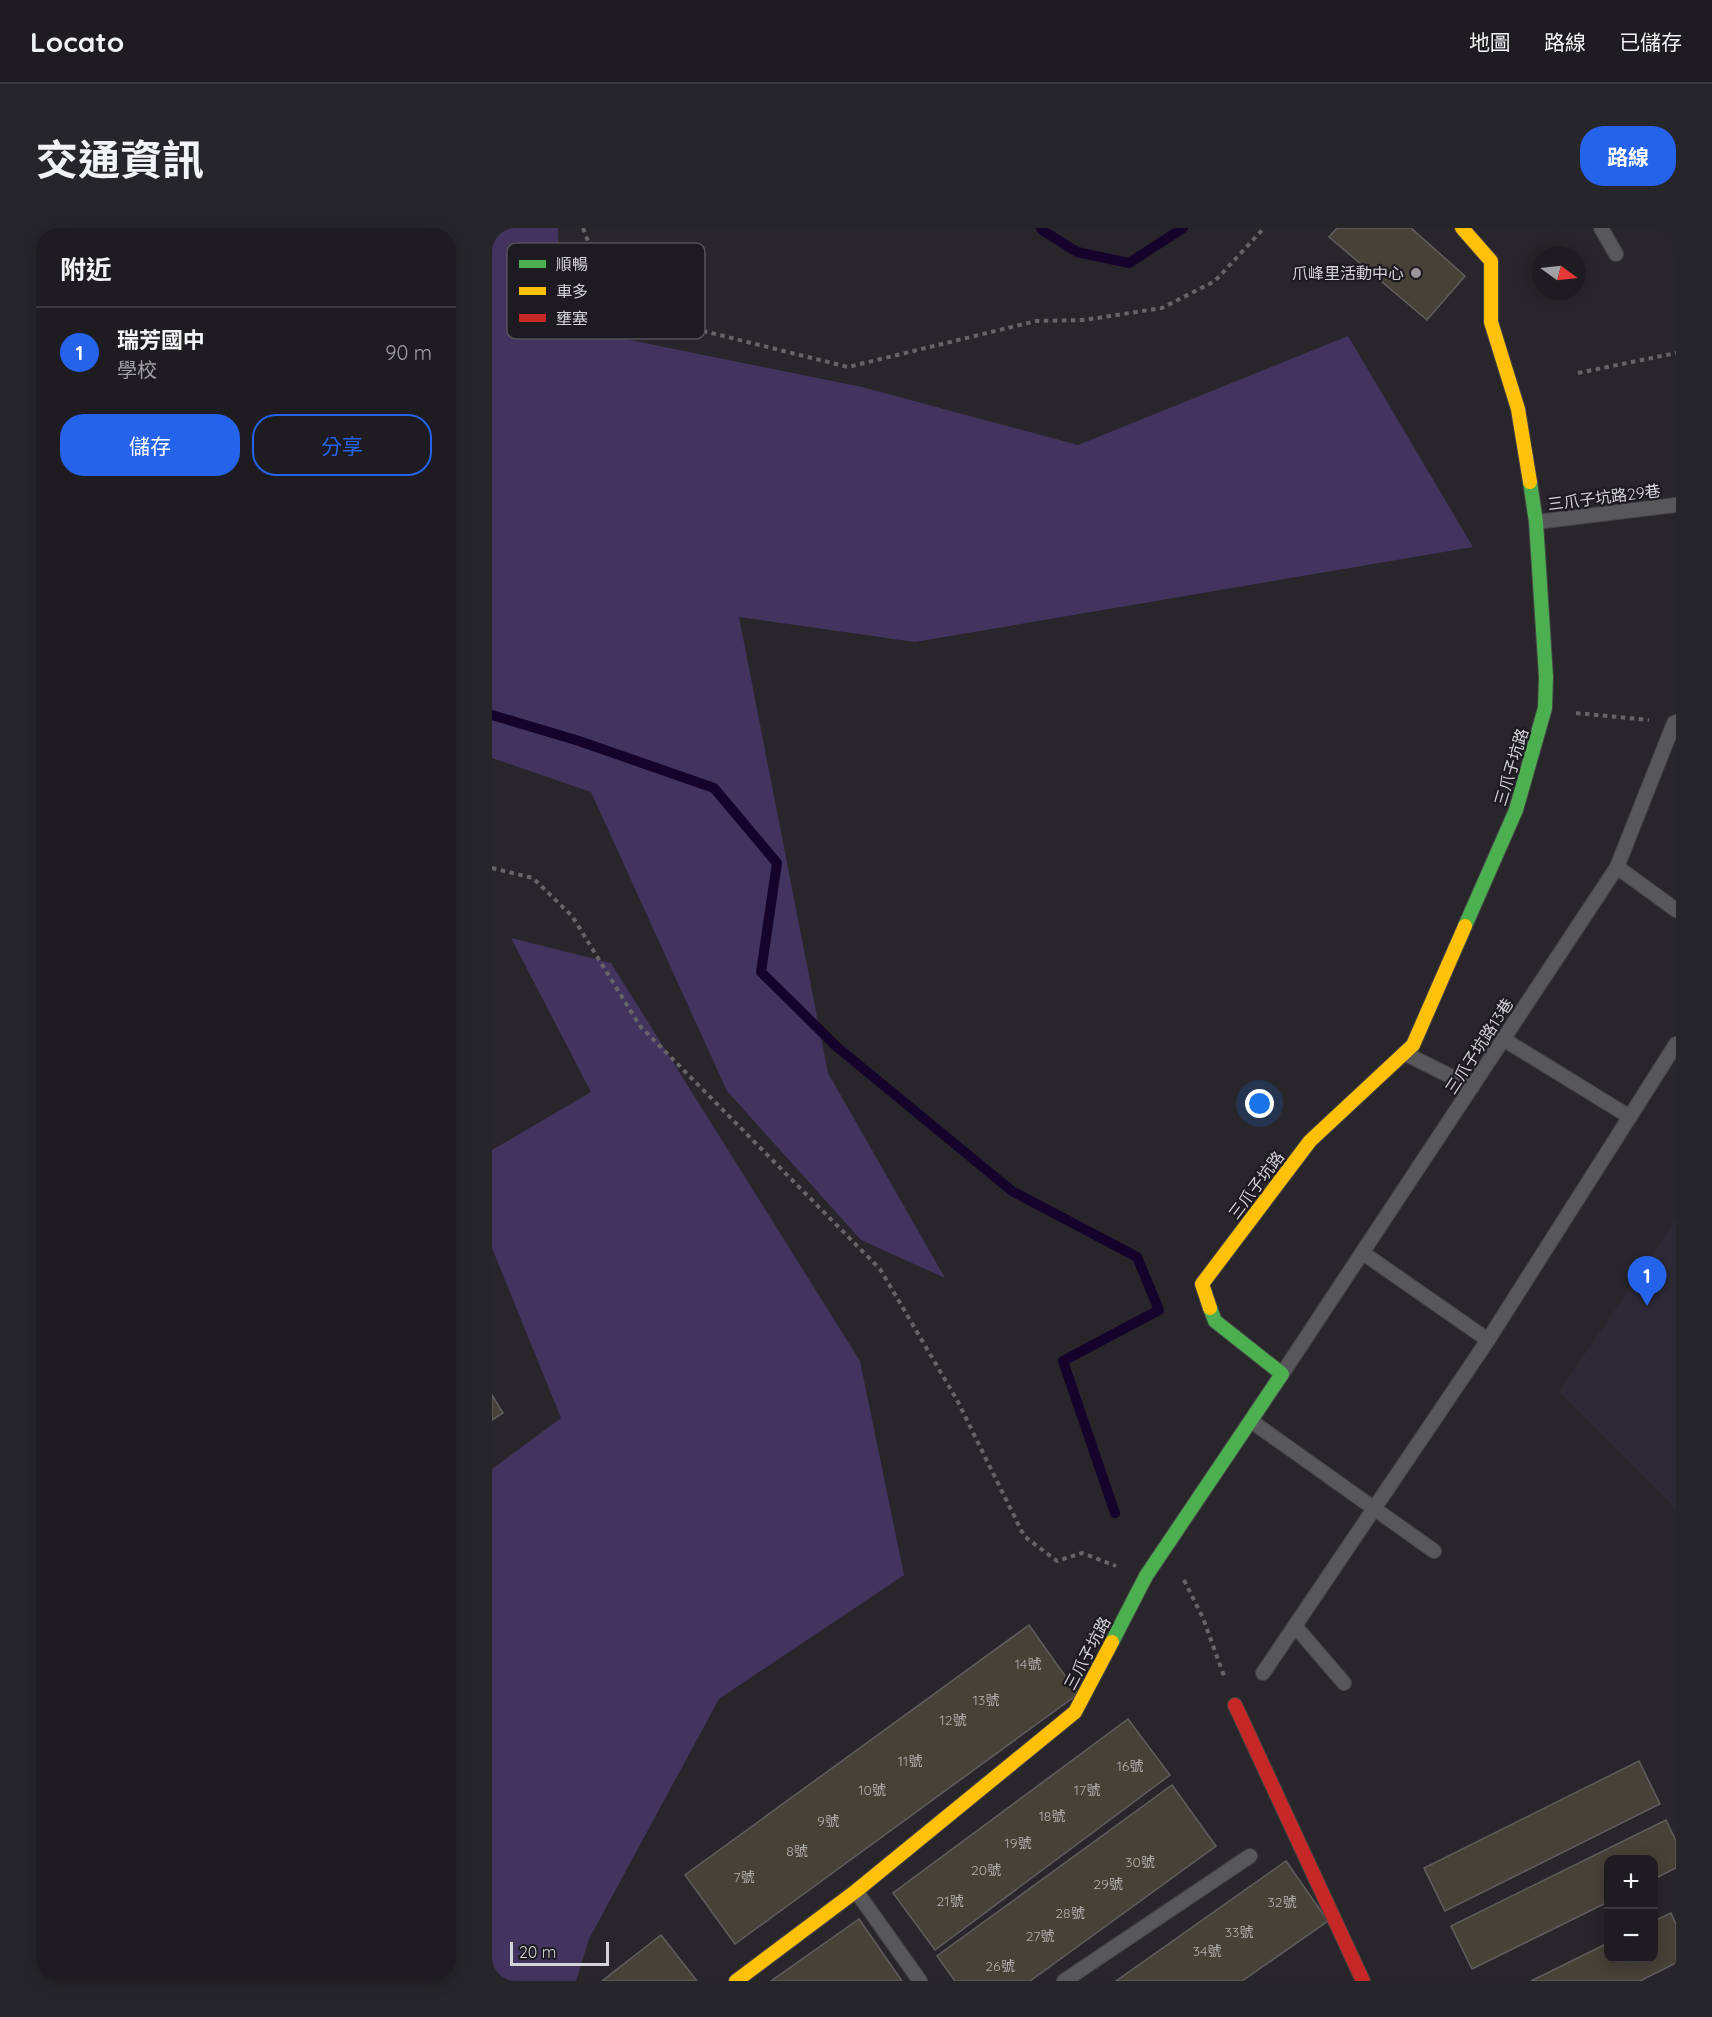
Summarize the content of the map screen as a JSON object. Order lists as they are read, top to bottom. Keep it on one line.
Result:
{"streets":{"street":["三爪子坑路"],"lane":["三爪子坑路29巷","三爪子坑路13巷"]},"crossings":[["三爪子坑路29巷","三爪子坑路"],["三爪子坑路","三爪子坑路13巷"]],"places":["爪峰里活動中心"],"house_numbers":["14號","13號","12號","11號","16號","10號","17號","18號","9號","19號","8號","30號","20號","7號","29號","21號","32號","28號","33號","27號","34號","26號"],"legend":["順暢","車多","壅塞"],"scale_bar":"20 m","north":"right","page":{"header":"Locato","nav":["地圖","路線","已儲存"],"title":"交通資訊","buttons":["路線",["儲存","分享"]],"heading":"附近","list":[{"mark":"1","name":"瑞芳國中","note":"學校","value":"90 m"}],"pins":"1","map_buttons":["+","−"],"scale":"20 m"}}
